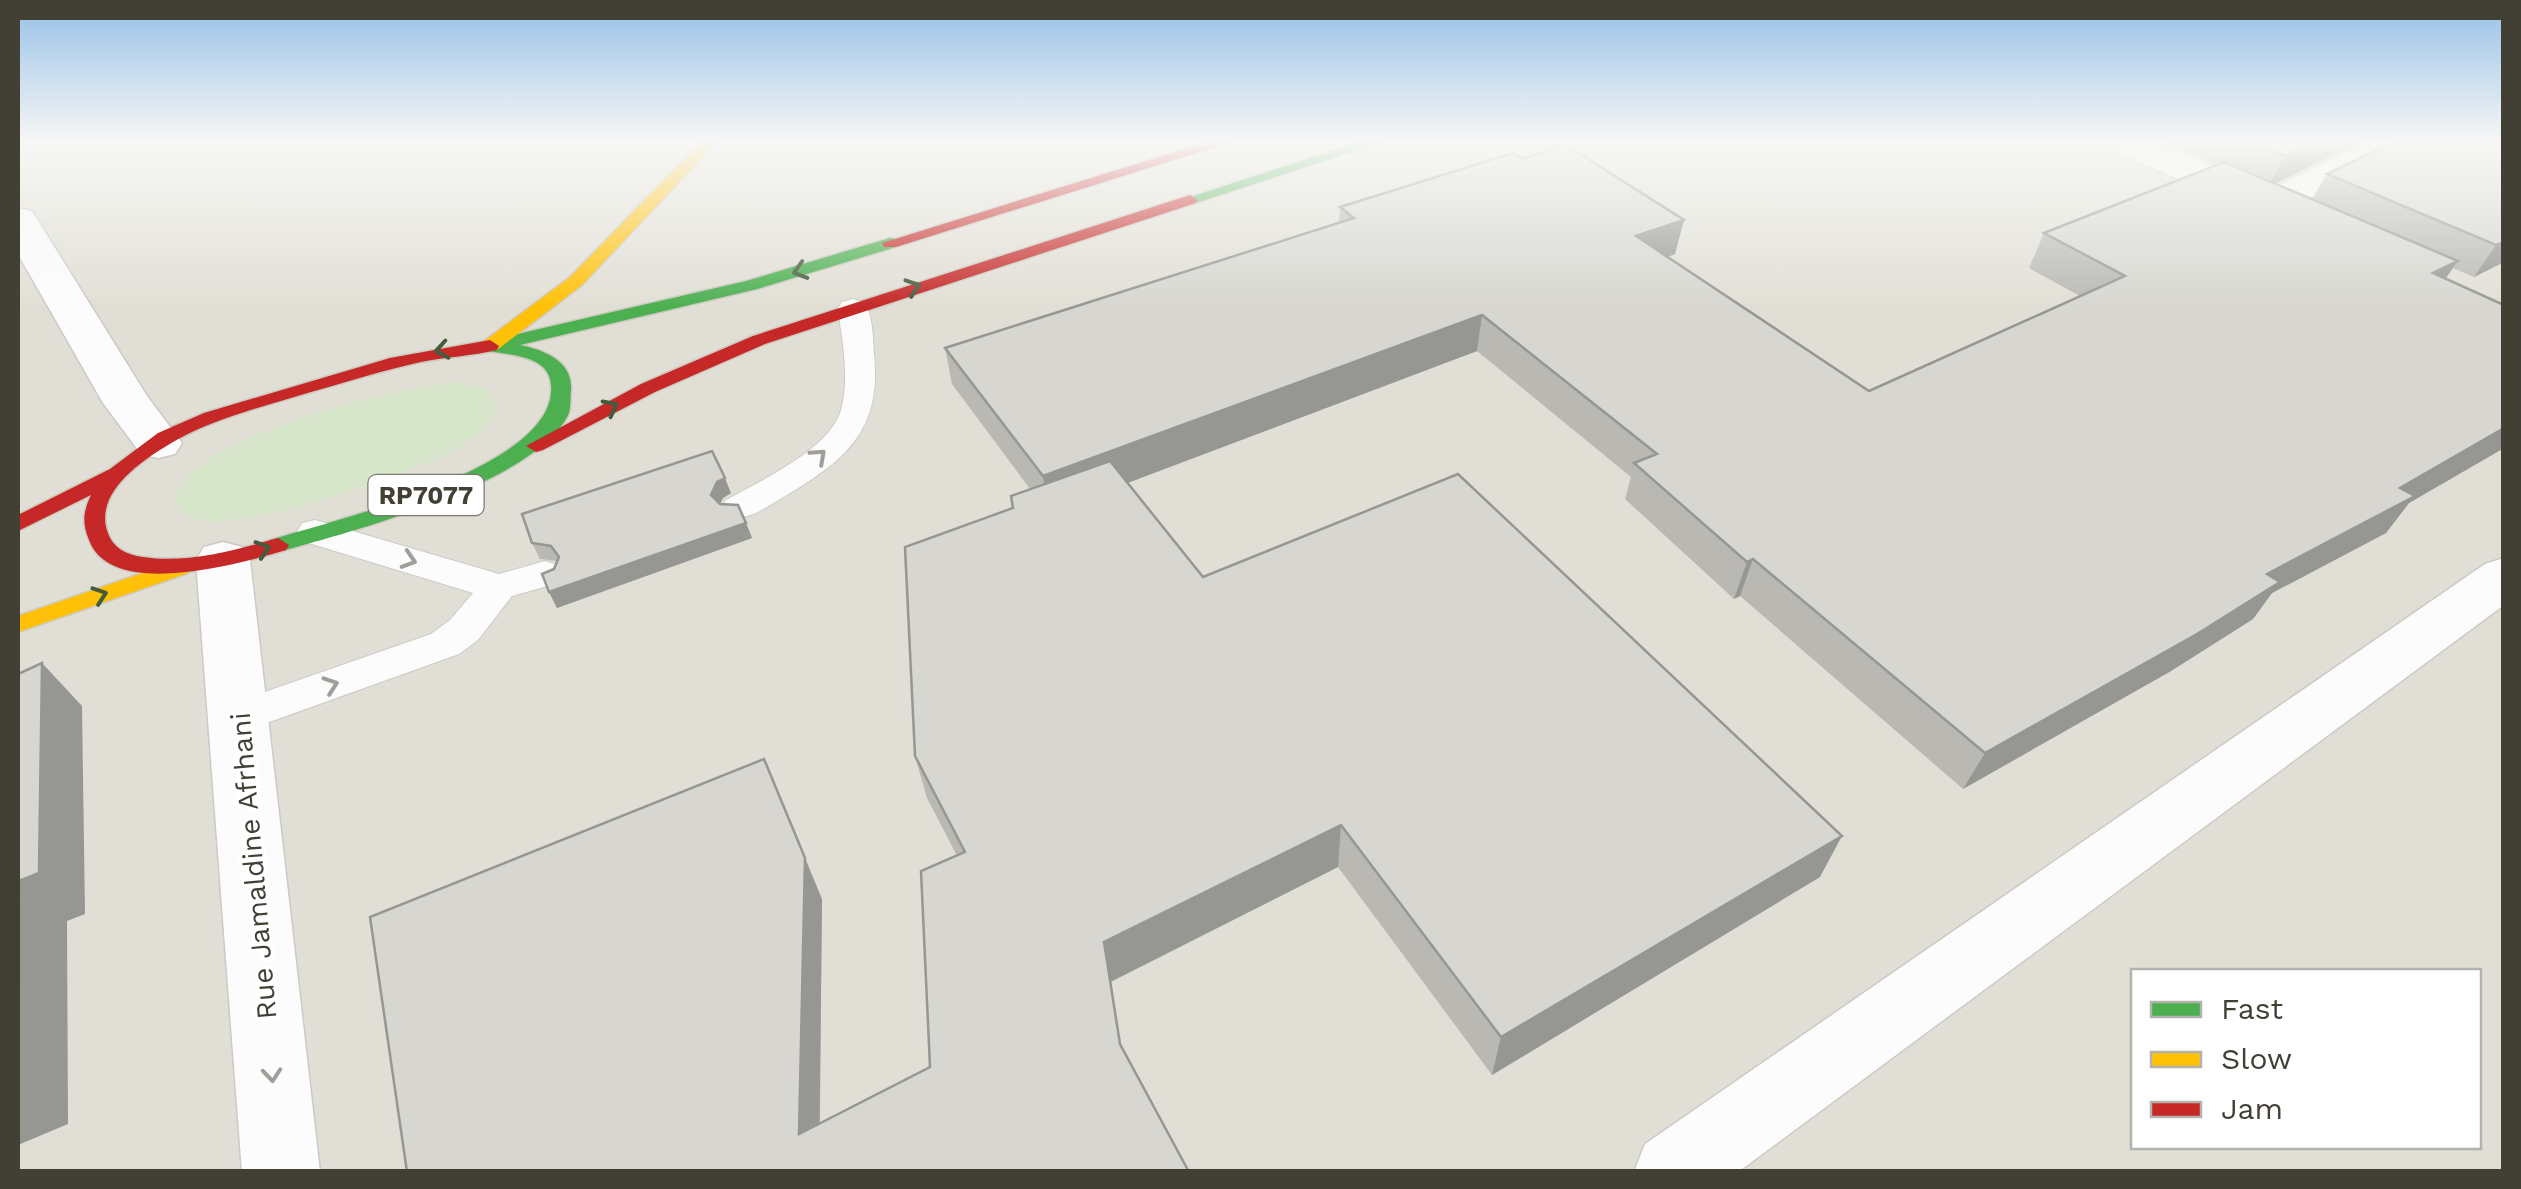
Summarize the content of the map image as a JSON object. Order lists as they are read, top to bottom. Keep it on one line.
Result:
{"streets":{"main road":["RP7077"],"street":["Rue Jamaldine Afrhani"]},"crossings":[["RP7077","Rue Jamaldine Afrhani"]],"one_way":["Rue Jamaldine Afrhani"],"legend":["Fast","Slow","Jam"]}
